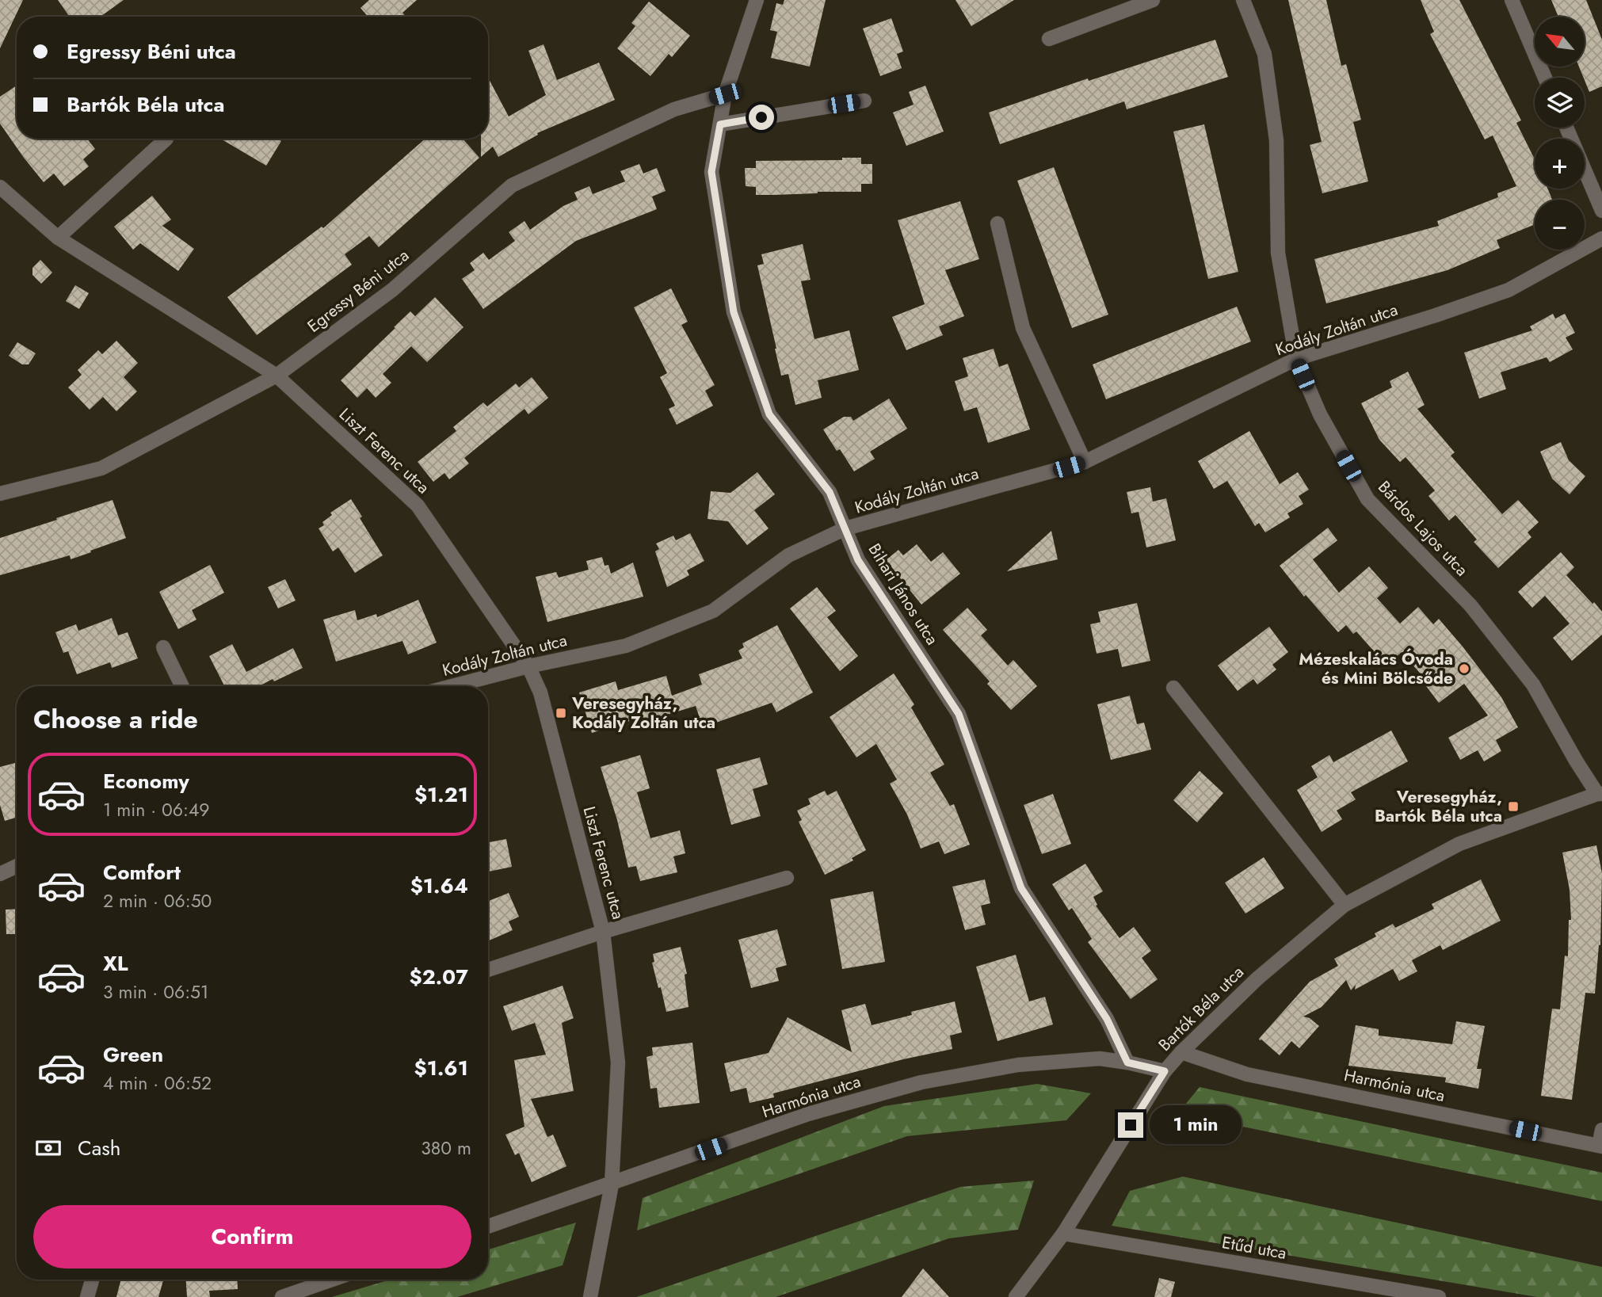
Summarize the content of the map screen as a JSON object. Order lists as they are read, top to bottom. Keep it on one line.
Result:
{"streets":{"street":["Egressy Béni utca","Kodály Zoltán utca","Liszt Ferenc utca","Bárdos Lajos utca","Bihari János utca","Bartók Béla utca","Harmónia utca","Etűd utca"]},"crossings":[["Egressy Béni utca","Liszt Ferenc utca"],["Egressy Béni utca","Bihari János utca"],["Kodály Zoltán utca","Liszt Ferenc utca"],["Kodály Zoltán utca","Bárdos Lajos utca"],["Kodály Zoltán utca","Bihari János utca"],["Liszt Ferenc utca","Harmónia utca"],["Bárdos Lajos utca","Bartók Béla utca"],["Bihari János utca","Harmónia utca"],["Bartók Béla utca","Harmónia utca"],["Bartók Béla utca","Etűd utca"]],"places":{"other":["Mézeskalács Óvoda és Mini Bölcsőde"],"transit":["Veresegyház, Kodály Zoltán utca","Veresegyház, Bartók Béla utca"]},"north":"top left","page":{"map_buttons":["+","−"],"banner":["Egressy Béni utca","Bartók Béla utca"],"heading":"Choose a ride","list":[{"name":"Economy","note":"1 min · 06:49","value":"$1.21"},{"name":"Comfort","note":"2 min · 06:50","value":"$1.64"},{"name":"XL","note":"3 min · 06:51","value":"$2.07"},{"name":"Green","note":"4 min · 06:52","value":"$1.61"}],"bubble":"1 min","pay":["Cash","380 m"],"buttons":"Confirm"}}
